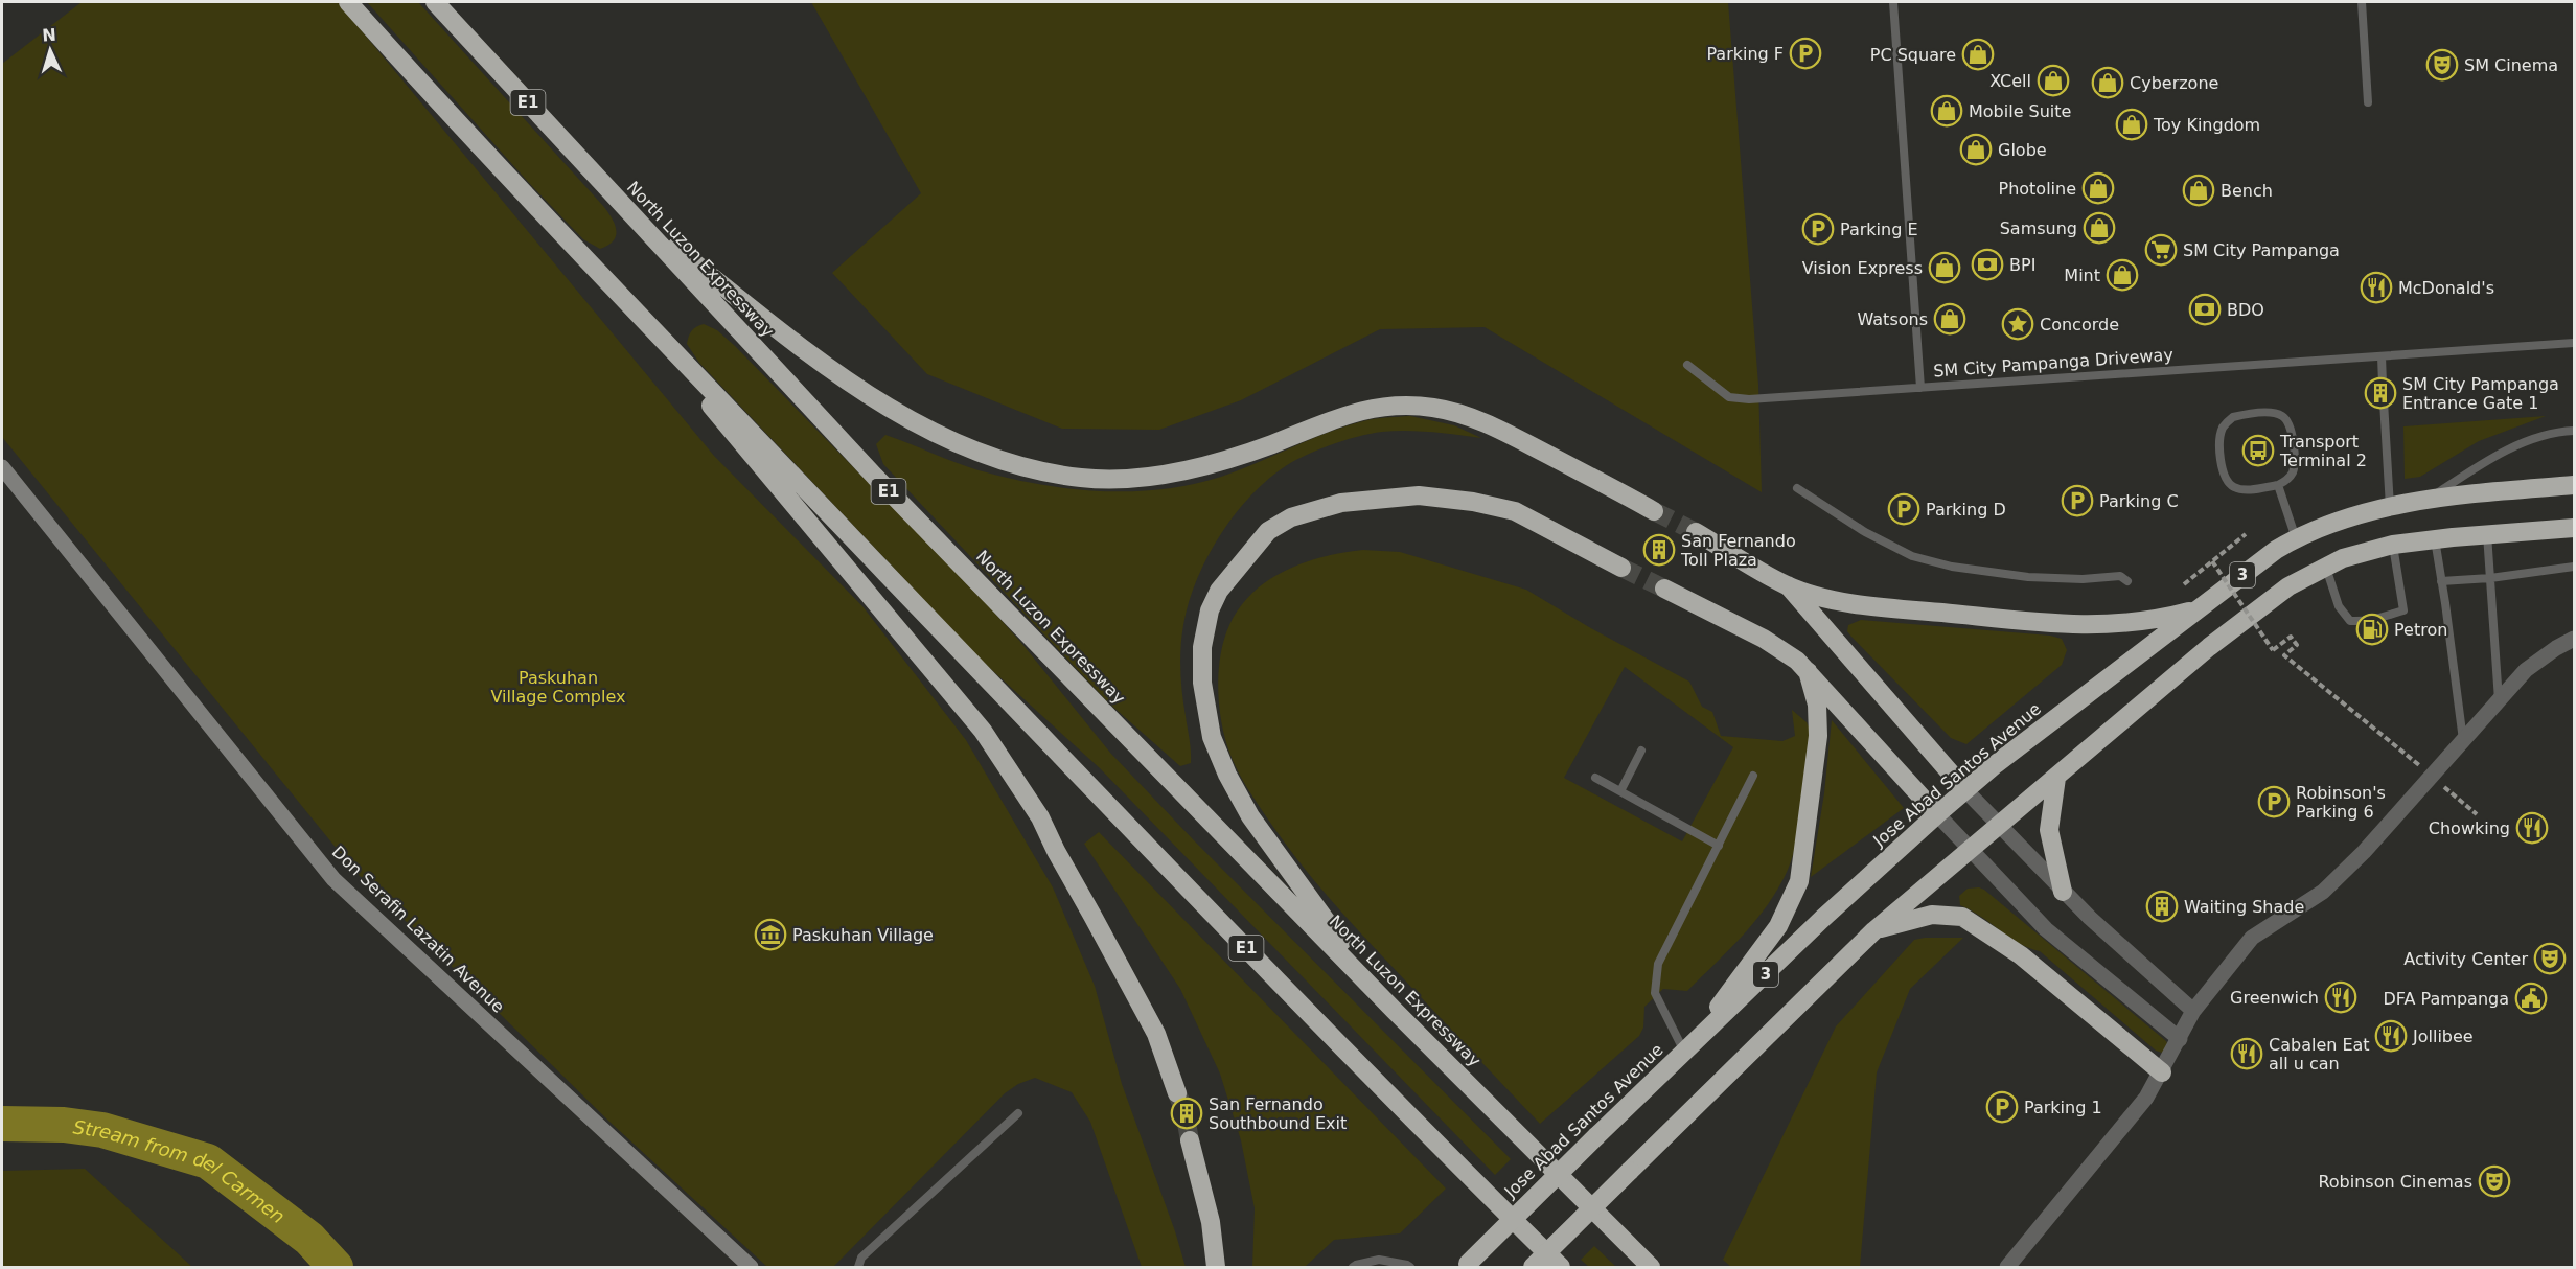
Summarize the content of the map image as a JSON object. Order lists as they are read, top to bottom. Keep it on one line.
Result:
{"streets":{"highway":["E1","North Luzon Expressway","3","Jose Abad Santos Avenue"],"main road":["Don Serafin Lazatin Avenue"],"lane":["SM City Pampanga Driveway"]},"water":["Stream from del Carmen"],"parks":["Paskuhan Village Complex"],"places":{"parking":["Parking F","Parking E","Parking C","Parking D","Robinson's Parking 6","Parking 1"],"shop":["PC Square","XCell","Cyberzone","Mobile Suite","Toy Kingdom","Globe","Photoline","Bench","Samsung","Vision Express","Mint","Watsons"],"theatre":["SM Cinema","Activity Center","Robinson Cinemas"],"supermarket":["SM City Pampanga"],"bank":["BPI","BDO"],"restaurant":["McDonald's","Chowking","Greenwich","Jollibee","Cabalen Eat all u can"],"place":["Concorde"],"building":["SM City Pampanga Entrance Gate 1","San Fernando Toll Plaza","Waiting Shade","San Fernando Southbound Exit"],"bus stop":["Transport Terminal 2"],"fuel station":["Petron"],"museum":["Paskuhan Village"],"public building":["DFA Pampanga"]},"north":"top"}
